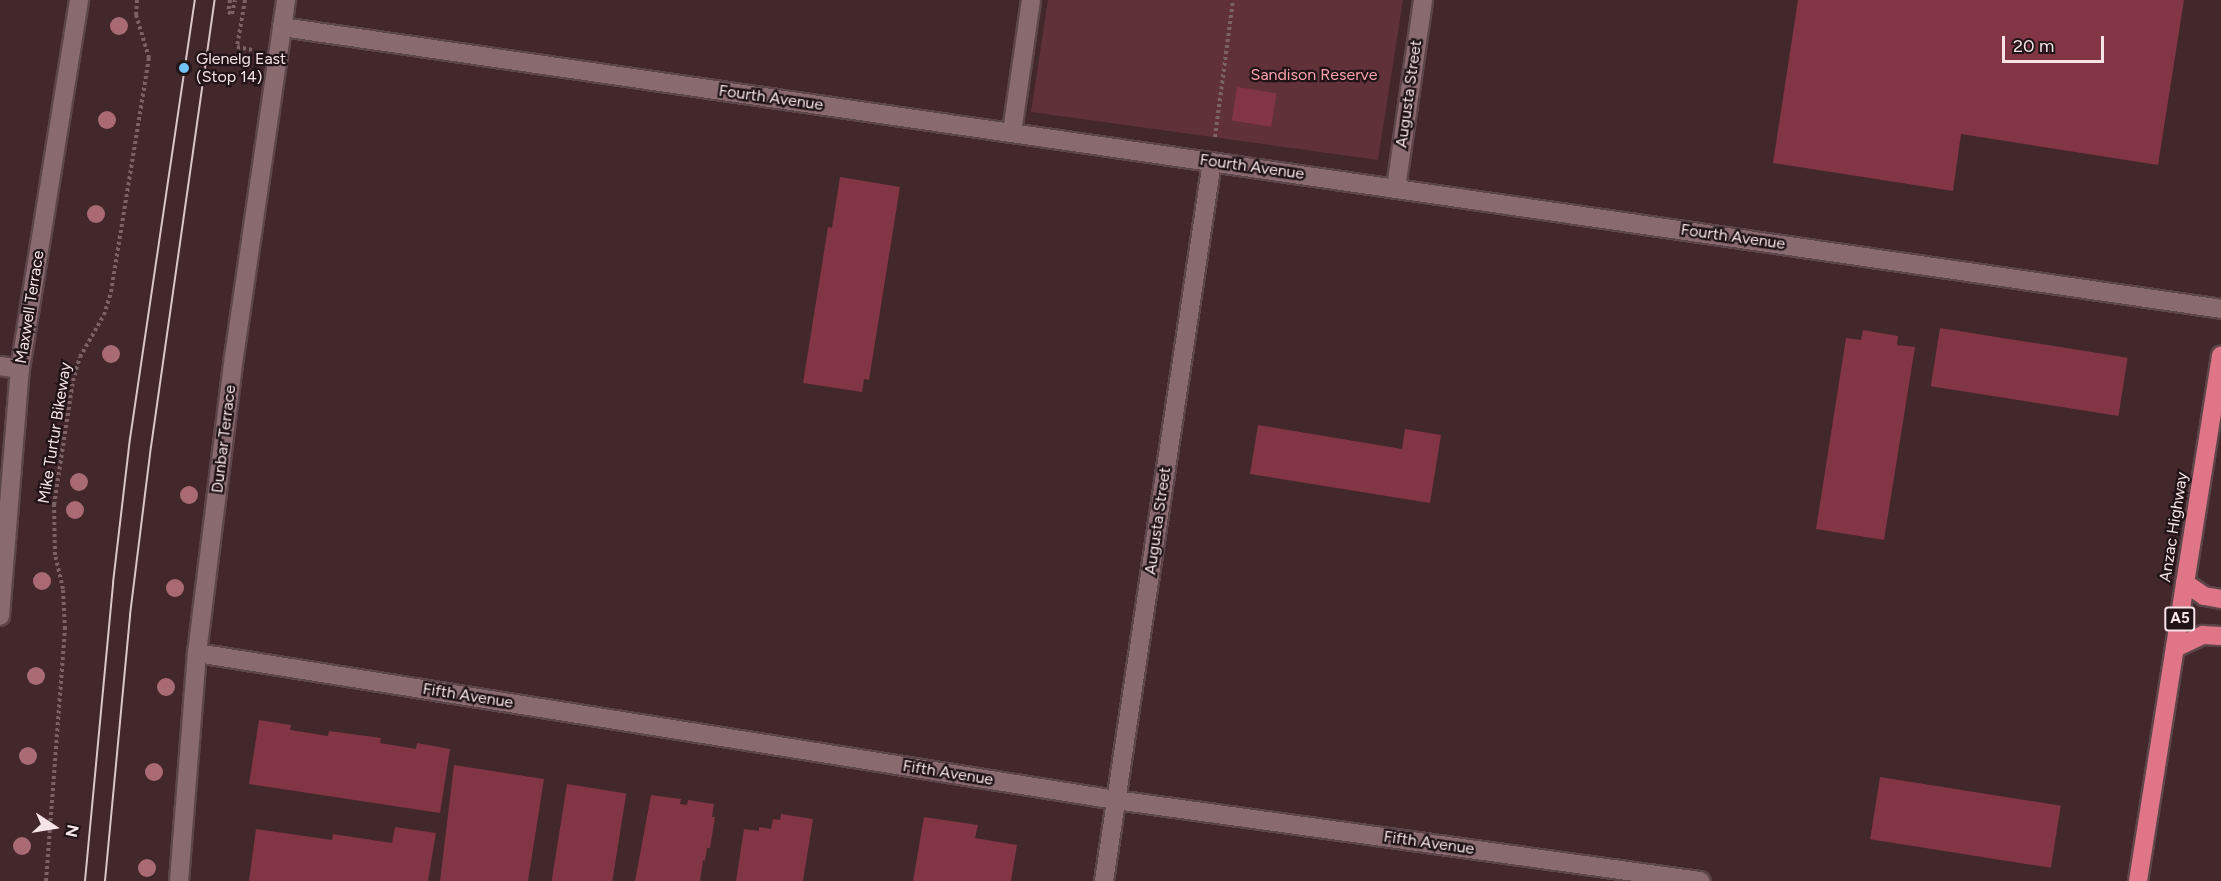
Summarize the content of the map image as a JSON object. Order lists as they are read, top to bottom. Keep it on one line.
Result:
{"streets":{"highway":["Anzac Highway","A5"],"street":["Augusta Street","Fourth Avenue","Maxwell Terrace","Dunbar Terrace","Fifth Avenue"],"path":["Mike Turtur Bikeway"]},"crossings":[["Augusta Street","Fourth Avenue"],["Augusta Street","Fifth Avenue"],["Fourth Avenue","Dunbar Terrace"],["Dunbar Terrace","Fifth Avenue"]],"parks":["Sandison Reserve"],"places":["Glenelg East (Stop 14)"],"scale_bar":"20 m","north":"right"}
